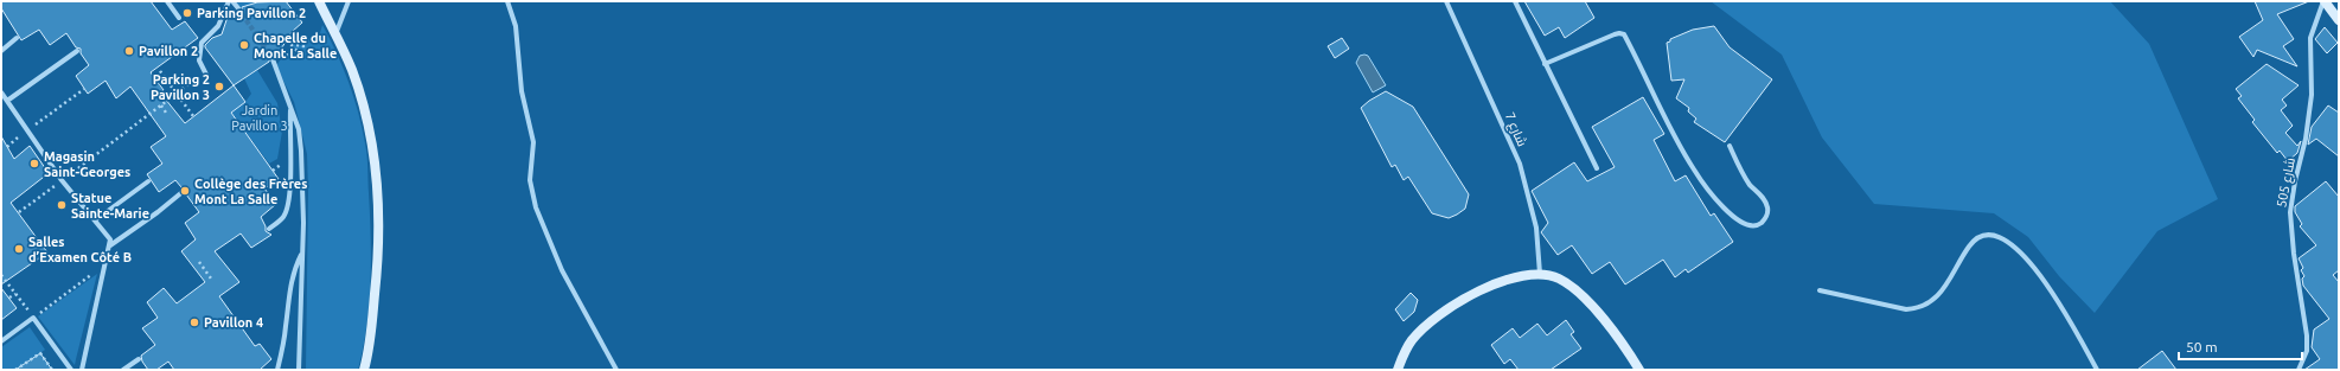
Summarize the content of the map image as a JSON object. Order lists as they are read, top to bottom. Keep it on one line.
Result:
{"streets":{"street":["شارع 7","شارع 505"]},"parks":["Jardin Pavillon 3"],"places":["Parking Pavillon 2","Chapelle du Mont La Salle","Pavillon 2","Parking 2 Pavillon 3","Magasin Saint-Georges","Collège des Frères Mont La Salle","Statue Sainte-Marie","Salles d’Examen Côté B","Pavillon 4"],"scale_bar":"50 m"}
